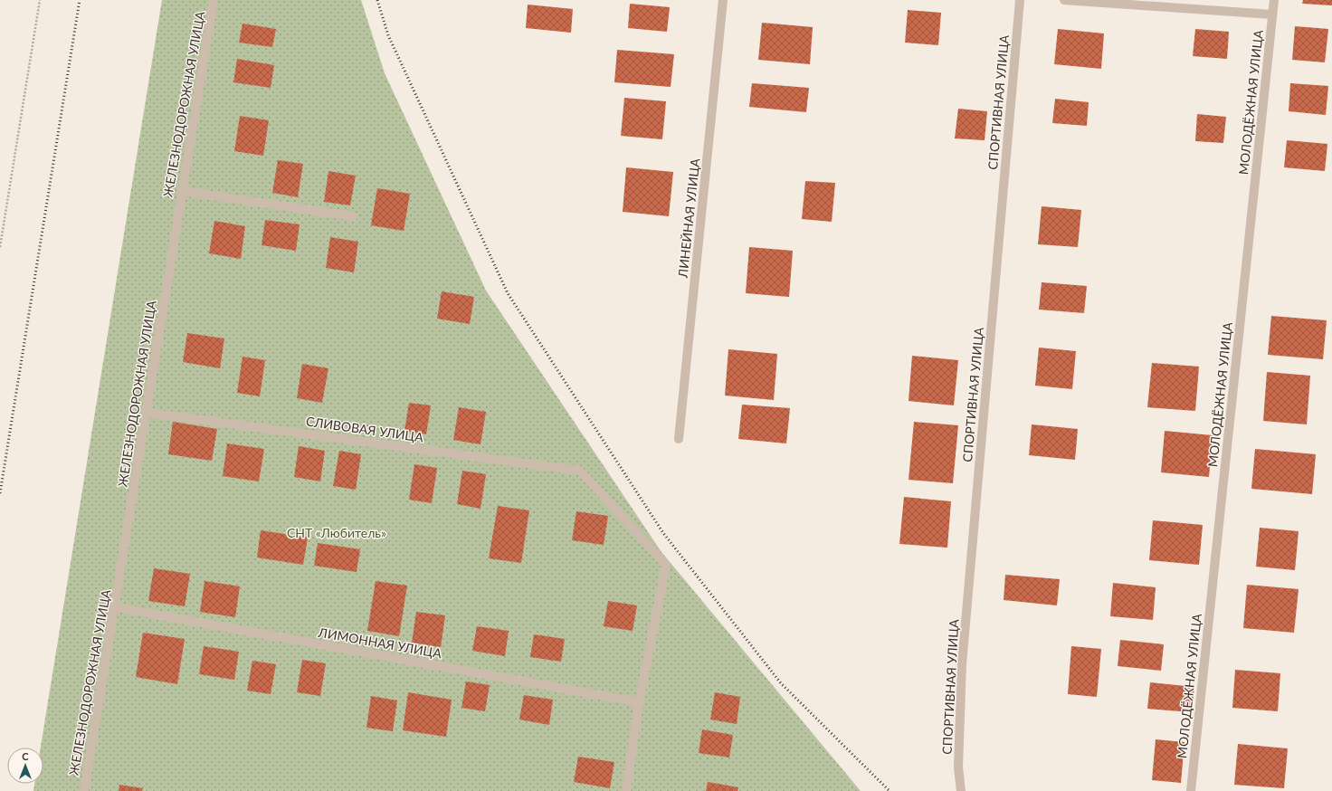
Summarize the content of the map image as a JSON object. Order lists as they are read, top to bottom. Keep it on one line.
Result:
{"streets":{"street":["СПОРТИВНАЯ УЛИЦА","МОЛОДЁЖНАЯ УЛИЦА","ЖЕЛЕЗНОДОРОЖНАЯ УЛИЦА","ЛИНЕЙНАЯ УЛИЦА","СЛИВОВАЯ УЛИЦА","ЛИМОННАЯ УЛИЦА"]},"crossings":[["ЖЕЛЕЗНОДОРОЖНАЯ УЛИЦА","СЛИВОВАЯ УЛИЦА"],["ЖЕЛЕЗНОДОРОЖНАЯ УЛИЦА","ЛИМОННАЯ УЛИЦА"],["СЛИВОВАЯ УЛИЦА","ЛИМОННАЯ УЛИЦА"]],"parks":["СНТ «Любитель»"],"north":"top"}
